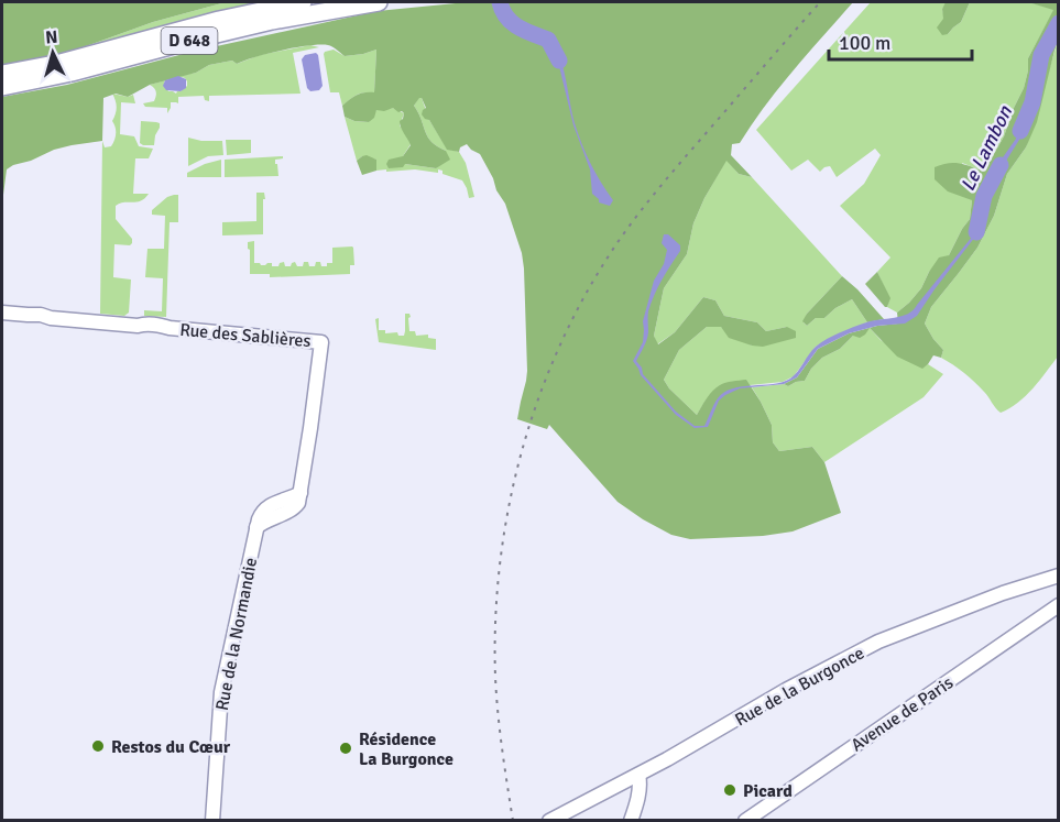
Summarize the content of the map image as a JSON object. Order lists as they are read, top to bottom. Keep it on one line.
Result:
{"streets":{"highway":["D 648"],"street":["Rue des Sablières","Rue de la Normandie","Rue de la Burgonce","Avenue de Paris"]},"crossings":[["Rue des Sablières","Rue de la Normandie"]],"water":["Le Lambon"],"places":["Restos du Cœur","Résidence La Burgonce","Picard"],"scale_bar":"100 m","north":"top"}
